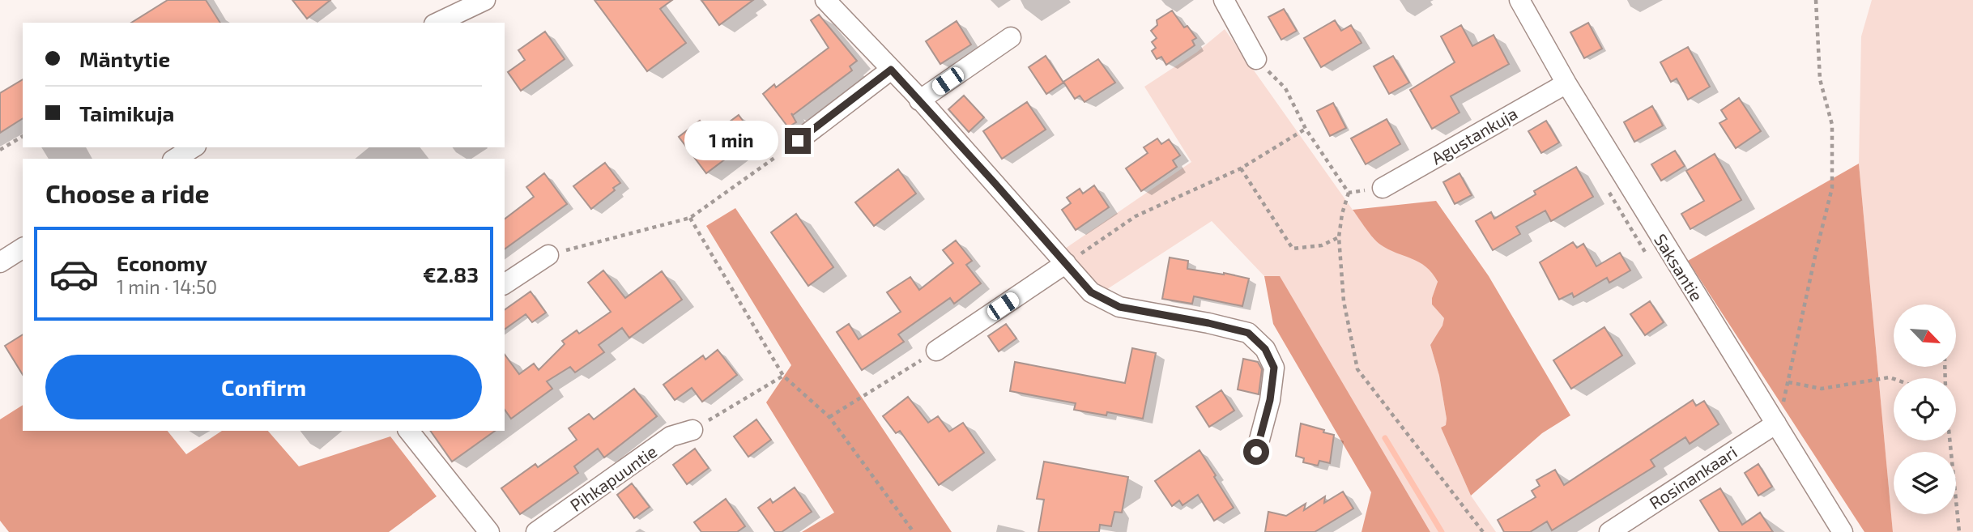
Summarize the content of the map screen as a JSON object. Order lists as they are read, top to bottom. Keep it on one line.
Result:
{"streets":{"street":["Agustankuja","Saksantie","Rosinankaari","Pihkapuuntie"]},"crossings":[["Agustankuja","Saksantie"],["Saksantie","Rosinankaari"]],"north":"bottom right","page":{"banner":["Mäntytie","Taimikuja"],"bubble":"1 min","heading":"Choose a ride","list":[{"name":"Economy","note":"1 min · 14:50","value":"€2.83"}],"buttons":"Confirm"}}
